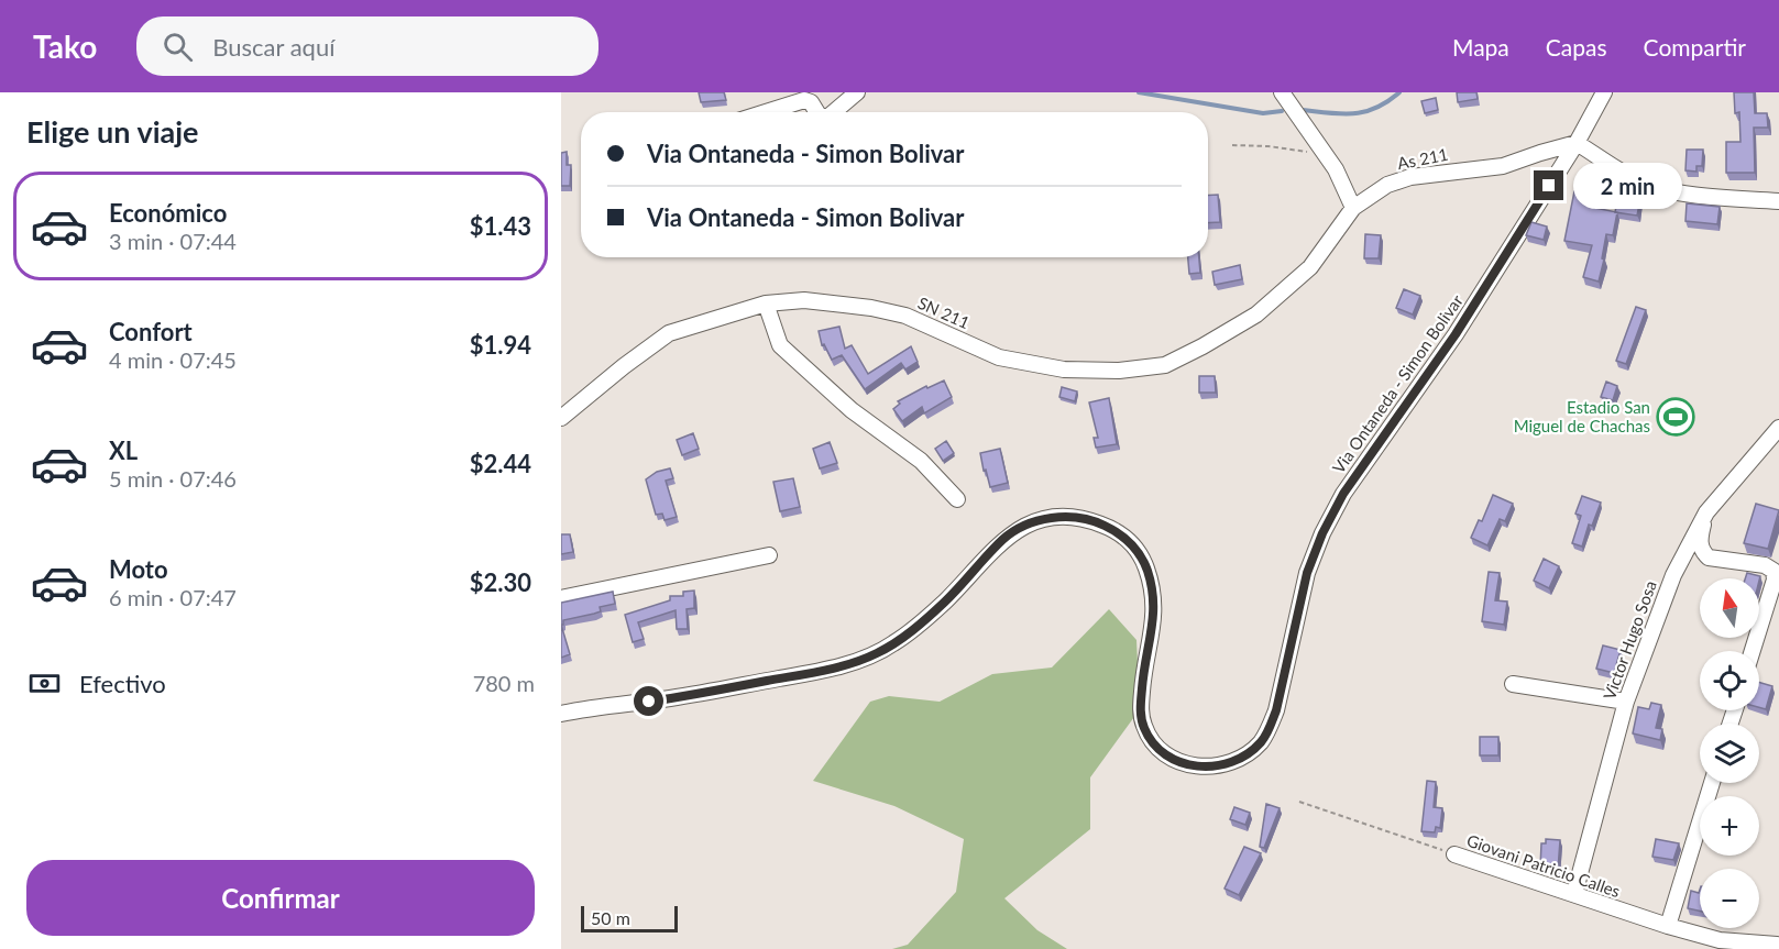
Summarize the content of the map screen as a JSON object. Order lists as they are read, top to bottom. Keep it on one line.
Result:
{"streets":{"street":["As 211","SN 211","Via Ontaneda - Simon Bolivar","Victor Hugo Sosa","Giovani Patricio Calles"]},"crossings":[["As 211","SN 211"],["As 211","Via Ontaneda - Simon Bolivar"],["Victor Hugo Sosa","Giovani Patricio Calles"]],"places":{"sports":["Estadio San Miguel de Chachas"]},"scale_bar":"50 m","north":"top","page":{"header":"Tako","search":"Buscar aquí","nav":["Mapa","Capas","Compartir"],"heading":"Elige un viaje","banner":["Via Ontaneda - Simon Bolivar","Via Ontaneda - Simon Bolivar"],"bubble":"2 min","list":[{"name":"Económico","note":"3 min · 07:44","value":"$1.43"},{"name":"Confort","note":"4 min · 07:45","value":"$1.94"},{"name":"XL","note":"5 min · 07:46","value":"$2.44"},{"name":"Moto","note":"6 min · 07:47","value":"$2.30"}],"map_buttons":["+","−"],"pay":["Efectivo","780 m"],"buttons":"Confirmar","scale":"50 m"}}
